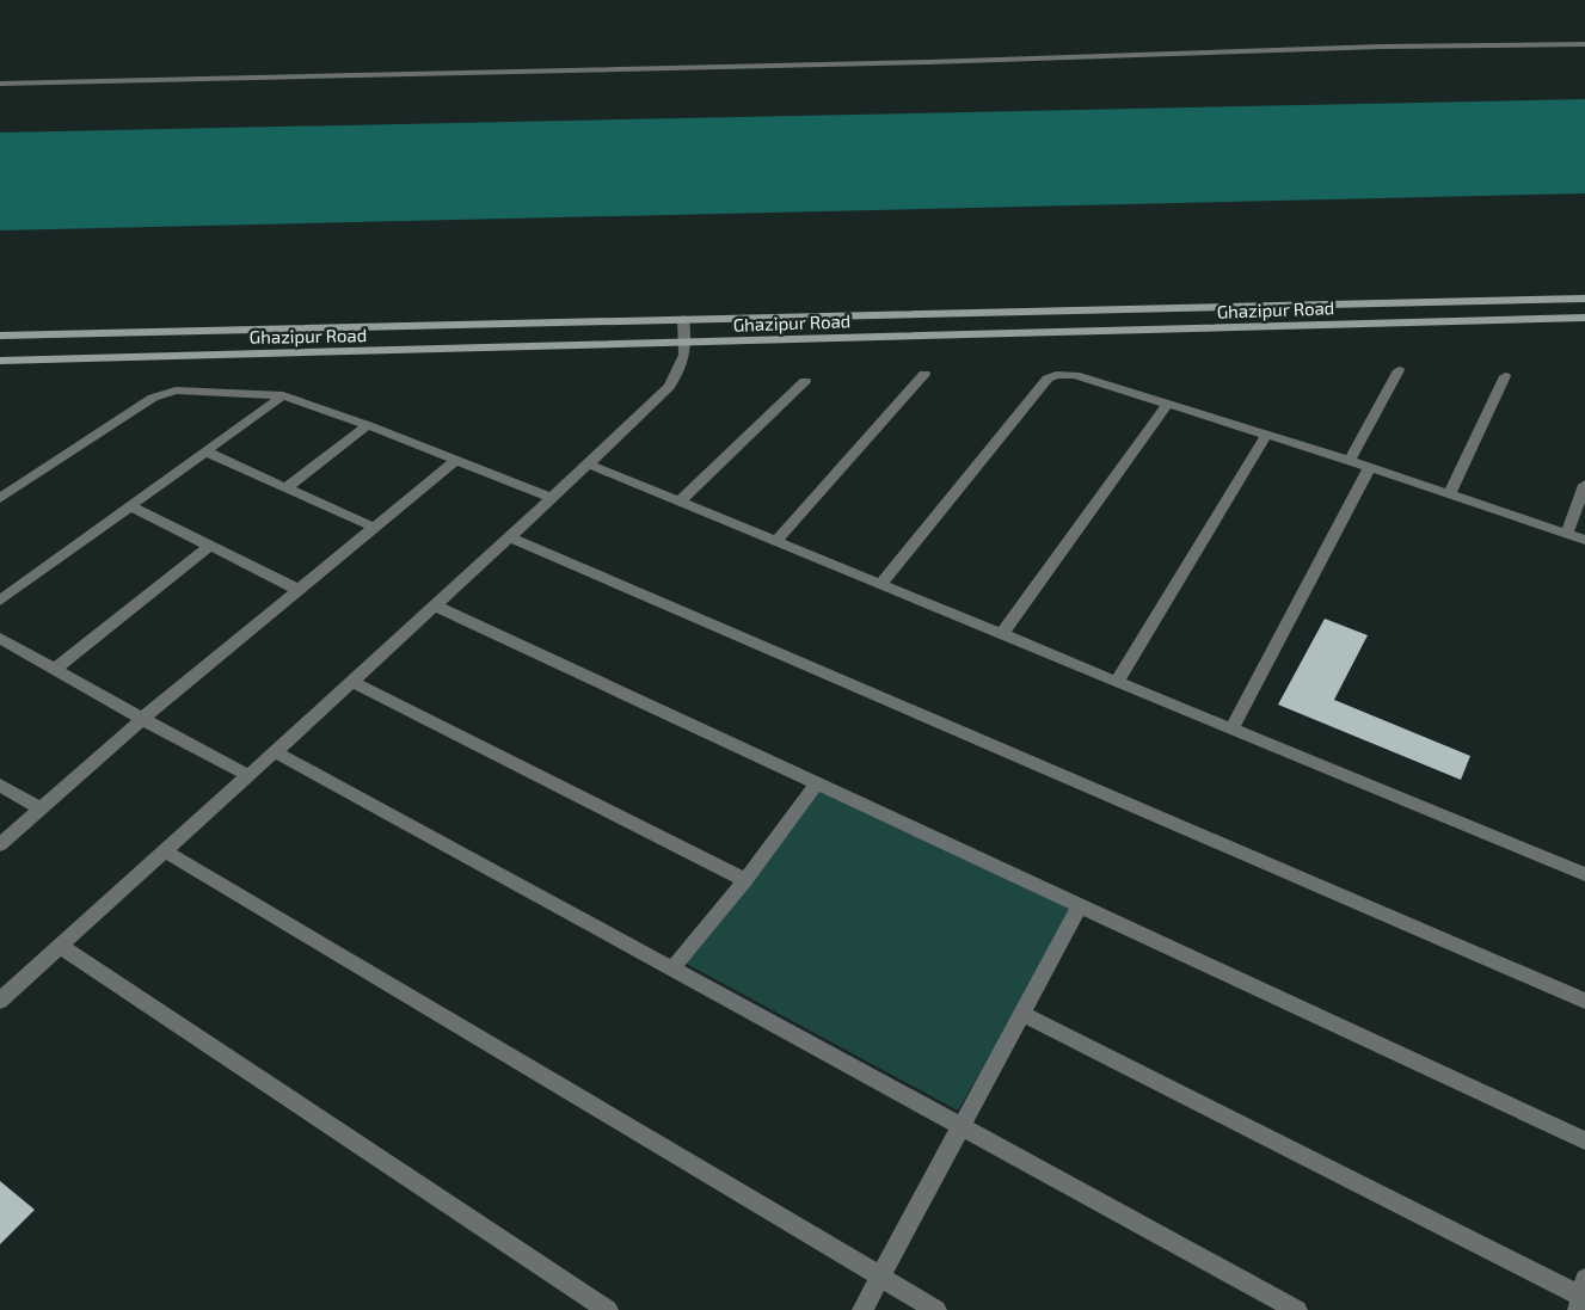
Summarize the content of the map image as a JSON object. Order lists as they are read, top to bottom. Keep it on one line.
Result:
{"streets":{"main road":["Ghazipur Road"]}}
